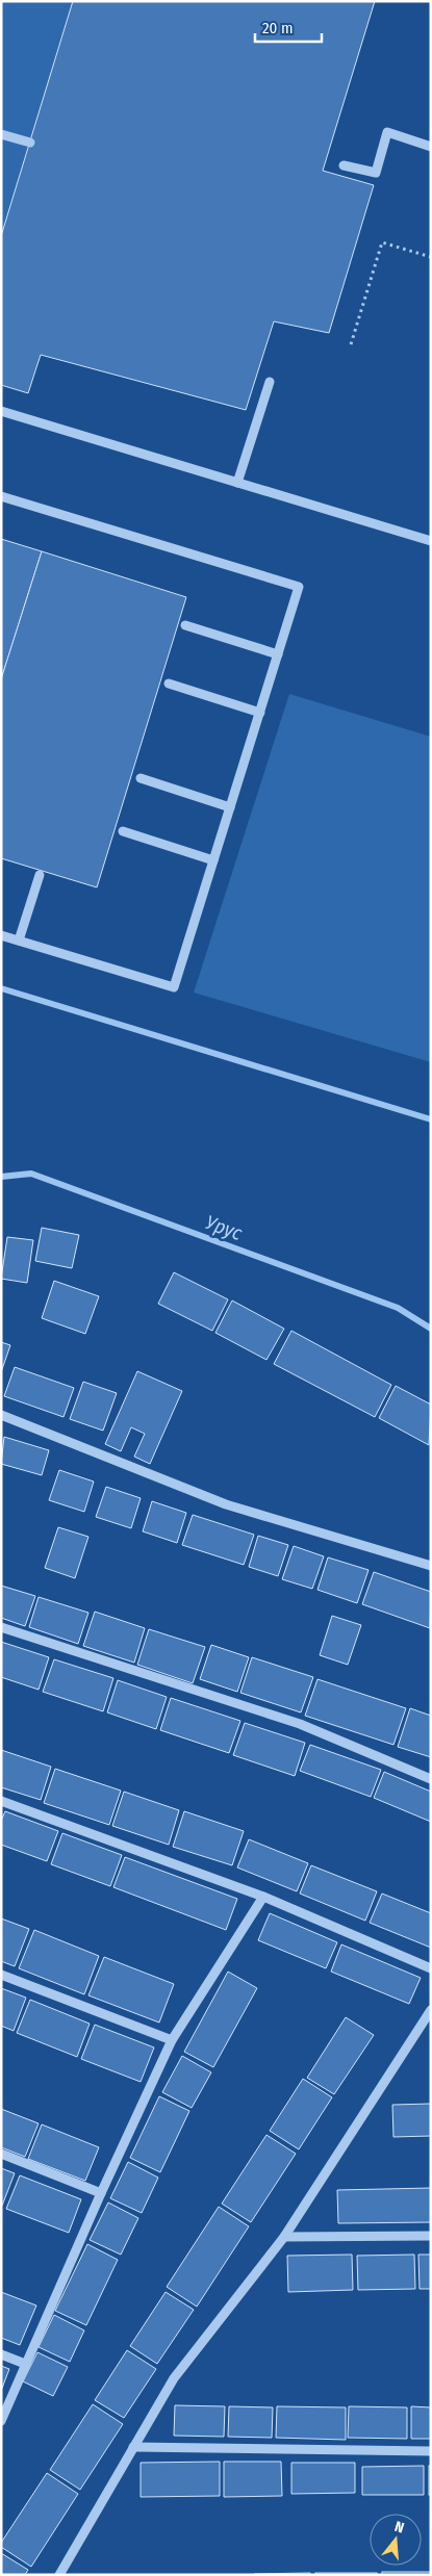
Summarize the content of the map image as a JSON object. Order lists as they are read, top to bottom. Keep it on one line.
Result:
{"water":["Урус"],"scale_bar":"20 m","north":"top"}
